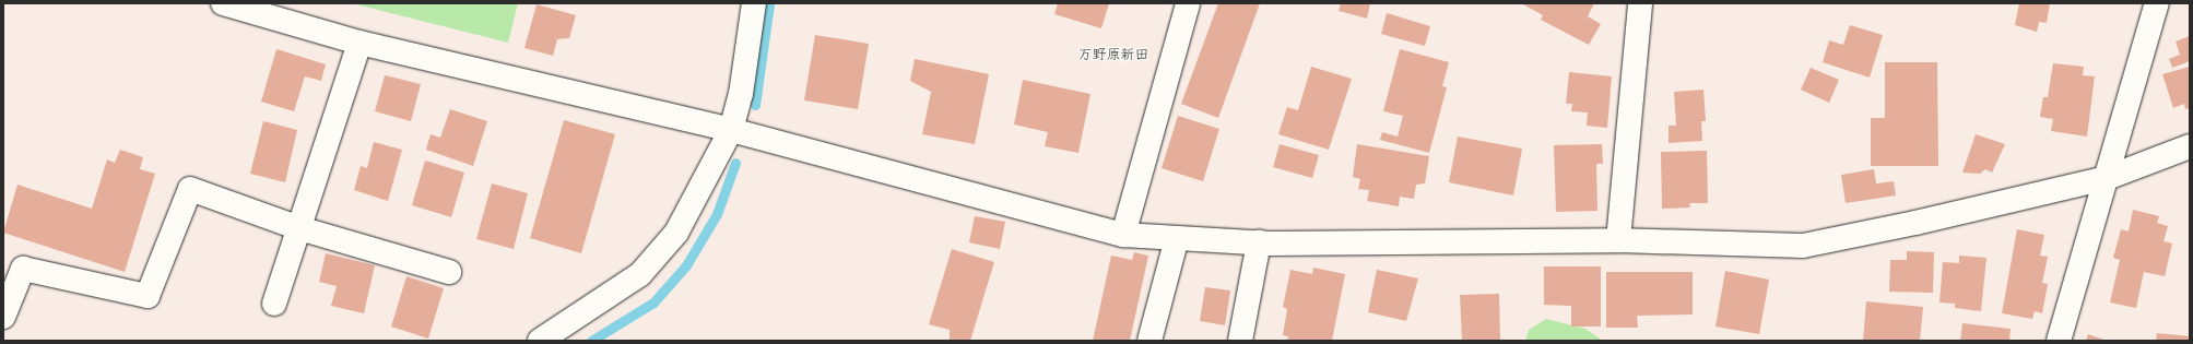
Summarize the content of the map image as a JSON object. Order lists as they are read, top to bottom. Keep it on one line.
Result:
{"districts":["万野原新田"]}
